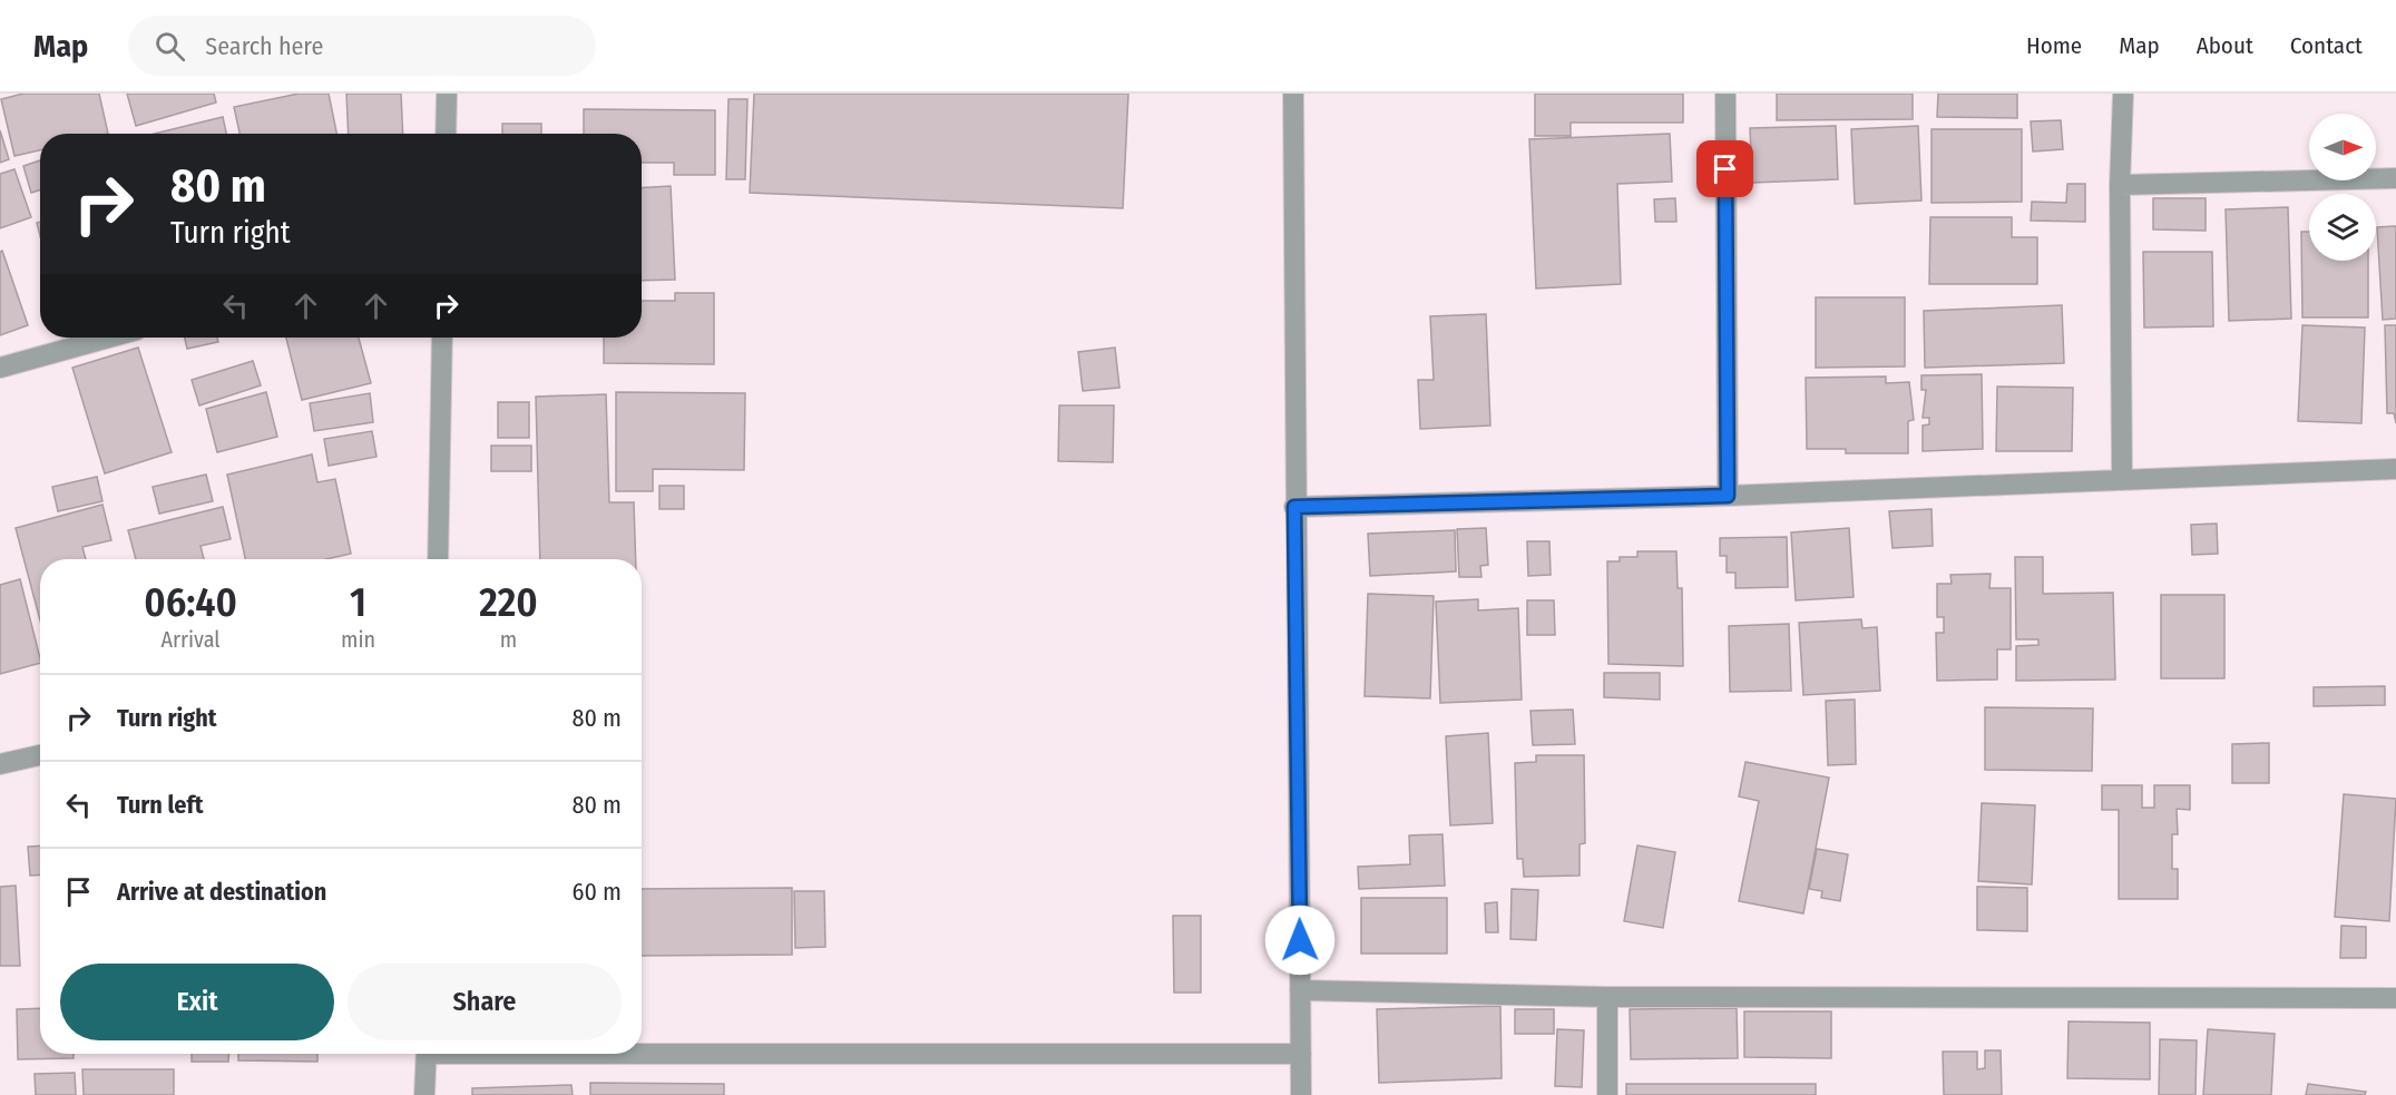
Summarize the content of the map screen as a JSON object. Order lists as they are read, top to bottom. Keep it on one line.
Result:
{"north":"right","page":{"header":"Map","search":"Search here","nav":["Home","Map","About","Contact"],"turn":["80 m","Turn right"],"eta":["06:40","Arrival","1","min","220","m"],"list":[{"name":"Turn right","value":"80 m"},{"name":"Turn left","value":"80 m"},{"name":"Arrive at destination","value":"60 m"}],"buttons":["Exit","Share"]}}
